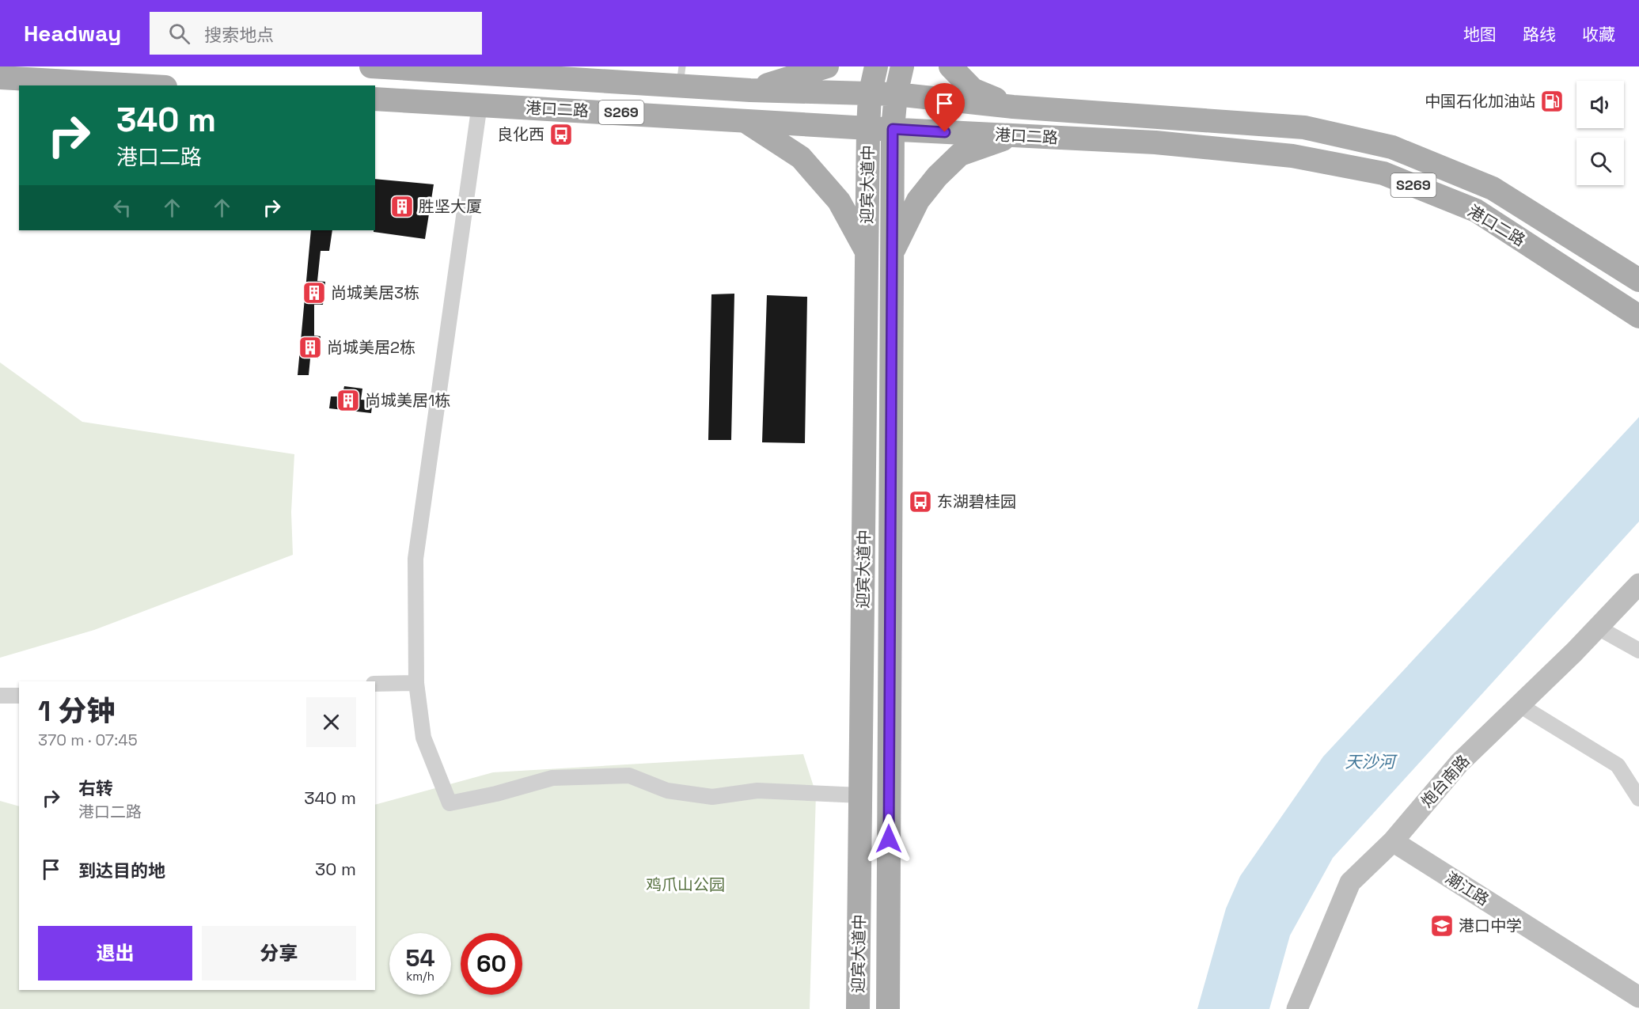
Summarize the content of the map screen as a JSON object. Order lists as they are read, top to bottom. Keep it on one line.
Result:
{"streets":{"main road":["港口二路","S269","迎宾大道中"],"street":["炮台南路","潮江路"]},"crossings":[["港口二路","迎宾大道中"],["炮台南路","潮江路"]],"water":["天沙河"],"parks":["鸡爪山公园"],"places":{"fuel station":["中国石化加油站"],"bus stop":["良化西","东湖碧桂园"],"building":["胜坚大厦","尚城美居3栋","尚城美居2栋","尚城美居1栋"],"school or university":["港口中学"]},"page":{"header":"Headway","search":"搜索地点","nav":["地图","路线","收藏"],"turn":["340 m","港口二路"],"heading":["1 分钟","370 m · 07:45"],"list":[{"name":"右转","note":"港口二路","value":"340 m"},{"name":"到达目的地","value":"30 m"}],"buttons":["退出","分享"],"speed":"54 km/h","limit":"60"}}
